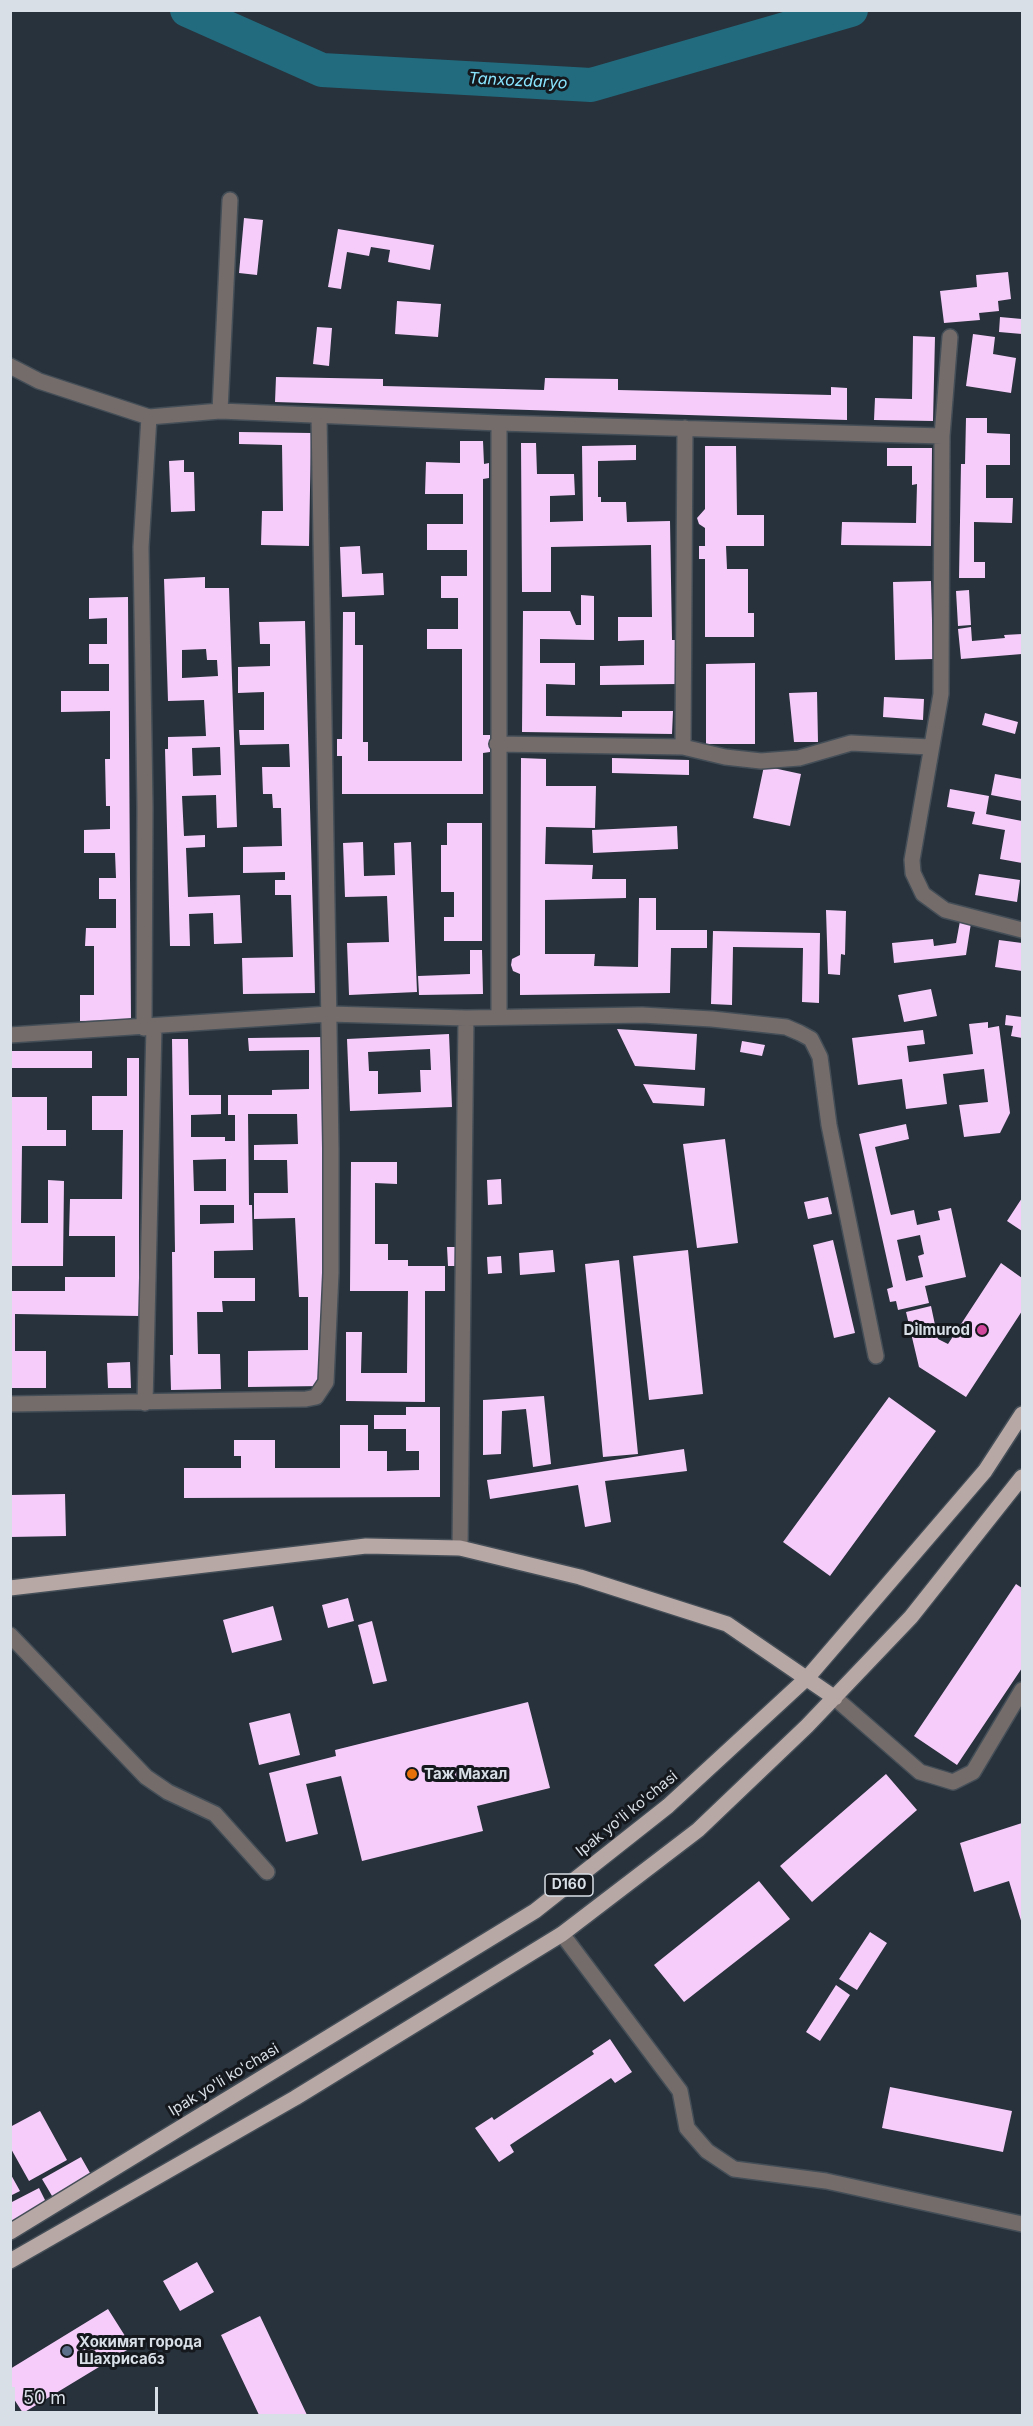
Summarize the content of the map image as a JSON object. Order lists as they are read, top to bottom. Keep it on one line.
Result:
{"streets":{"main road":["Ipak yo'li ko'chasi","D160"]},"water":["Tanxozdaryo"],"places":["Dilmurod","Таж Махал","Хокимят города Шахрисабз"],"scale_bar":"50 m"}
